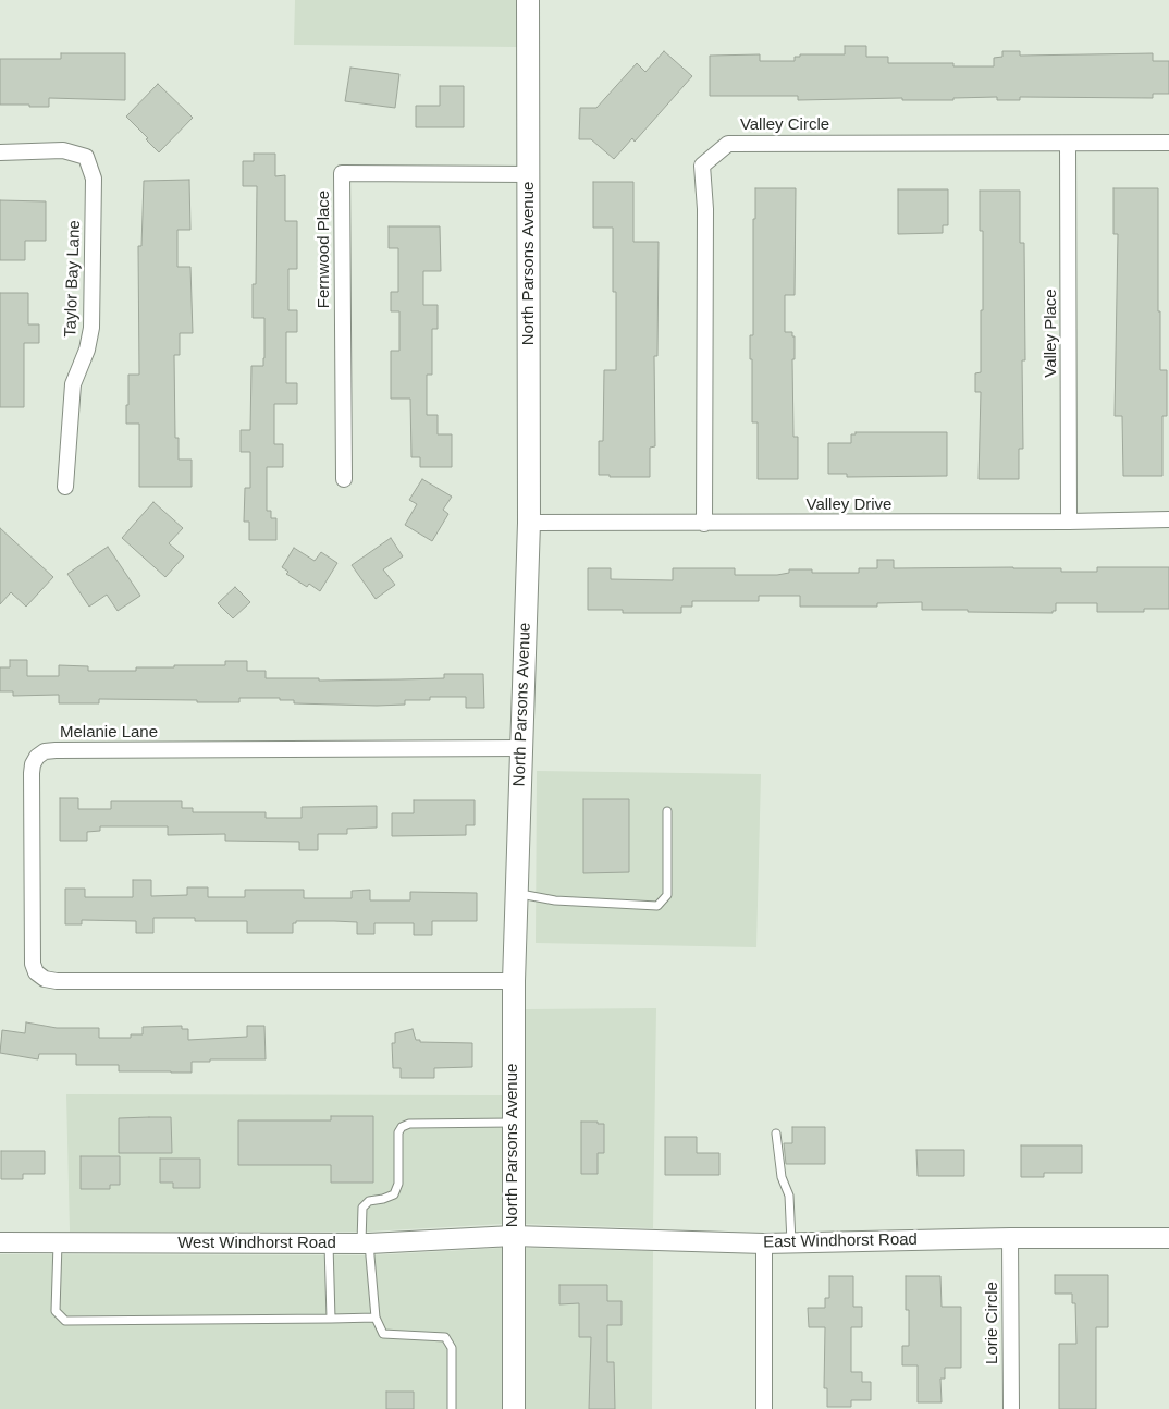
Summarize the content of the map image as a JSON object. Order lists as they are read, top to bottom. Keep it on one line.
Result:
{"streets":{"main road":["North Parsons Avenue"],"street":["Valley Circle","Fernwood Place","Taylor Bay Lane","Valley Place","Valley Drive","Melanie Lane","East Windhorst Road","West Windhorst Road","Lorie Circle"]},"crossings":[["Valley Circle","Valley Place"],["Valley Circle","Valley Drive"],["Fernwood Place","North Parsons Avenue"],["North Parsons Avenue","Valley Drive"],["North Parsons Avenue","Melanie Lane"],["North Parsons Avenue","East Windhorst Road"],["North Parsons Avenue","West Windhorst Road"],["Valley Place","Valley Drive"],["East Windhorst Road","West Windhorst Road"],["East Windhorst Road","Lorie Circle"]]}
